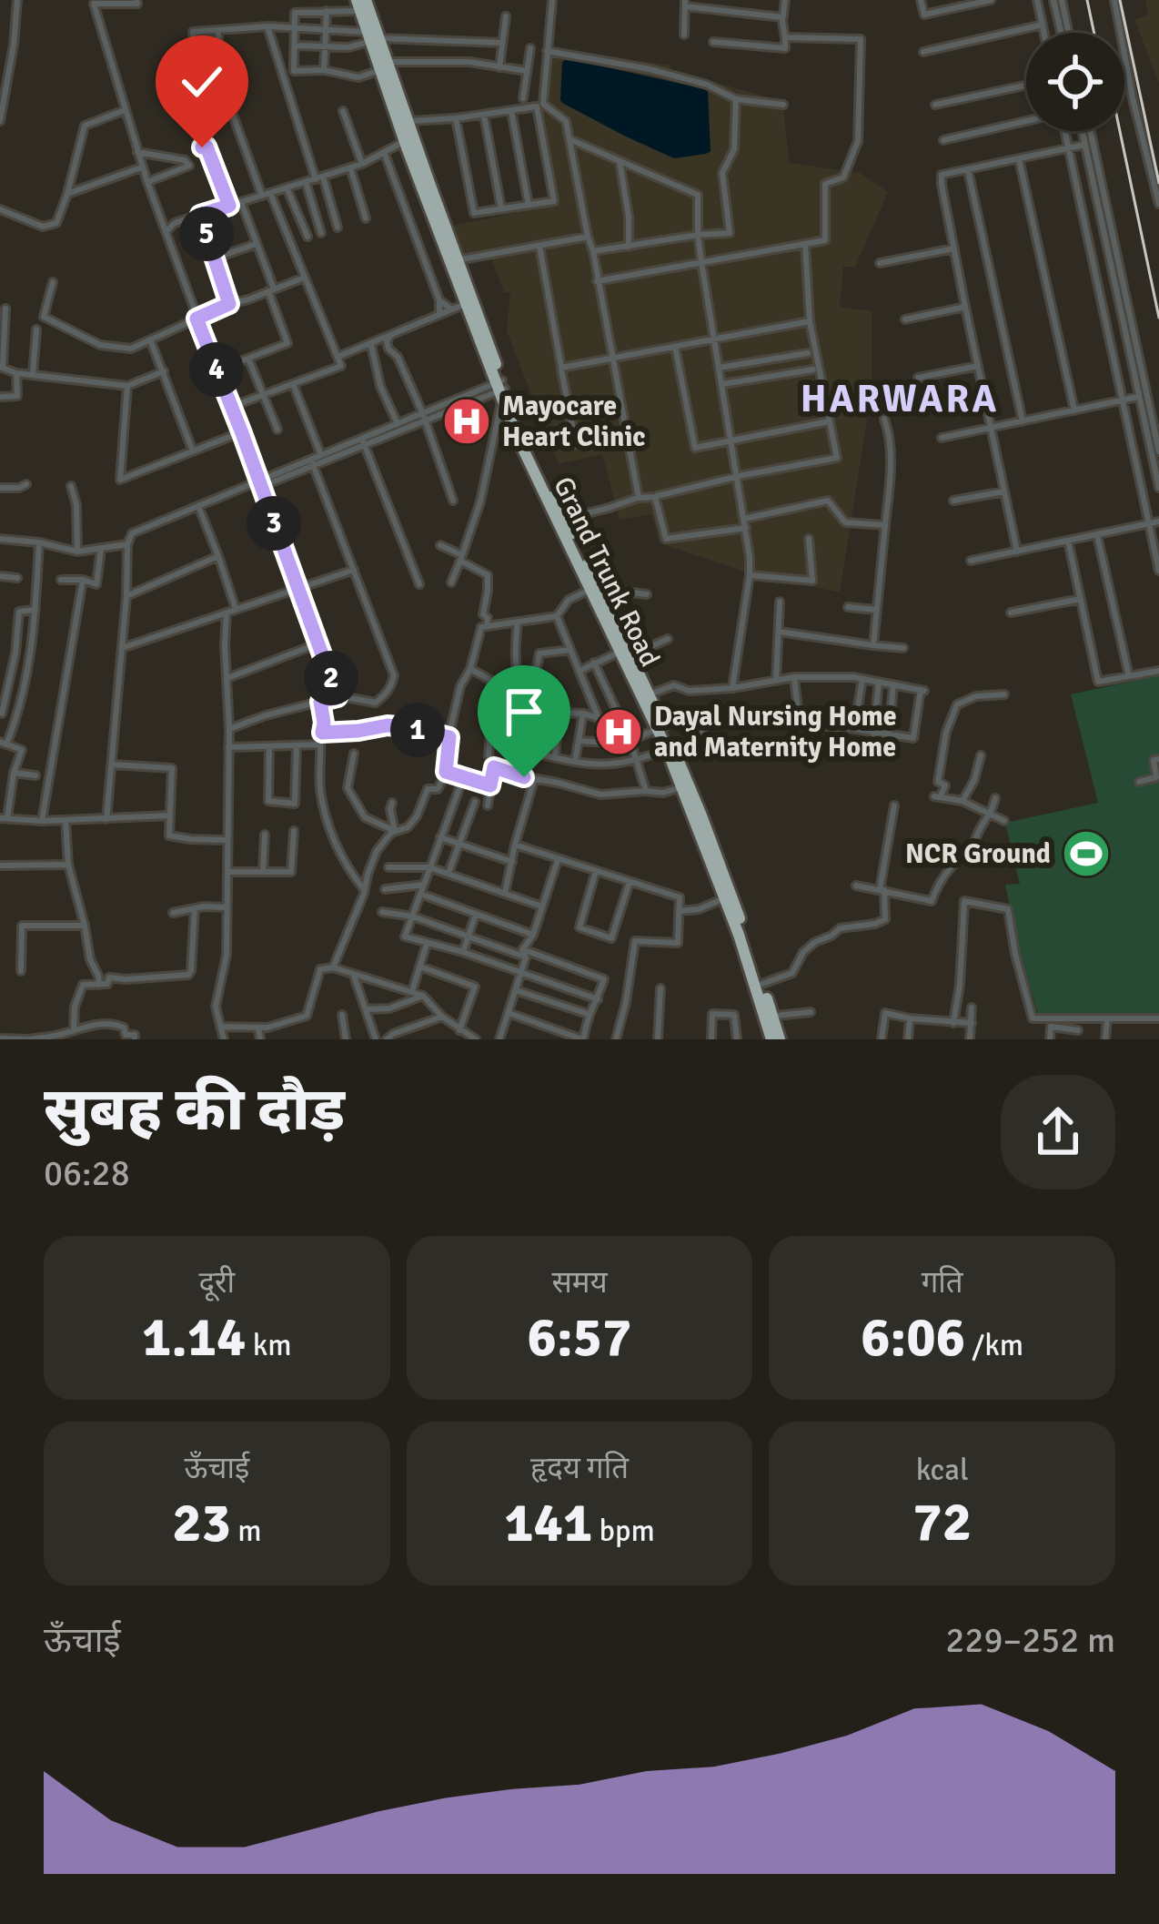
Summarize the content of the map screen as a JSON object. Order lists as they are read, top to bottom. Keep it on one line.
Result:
{"streets":{"highway":["Grand Trunk Road"]},"districts":["HARWARA"],"places":{"hospital":["Mayocare Heart Clinic","Dayal Nursing Home and Maternity Home"],"sports":["NCR Ground"]},"page":{"pins":["5","4","3","2","1"],"heading":["सुबह की दौड़","06:28"],"stats":[["दूरी","1.14 km"],["समय","6:57"],["गति","6:06 /km"],["ऊँचाई","23 m"],["हृदय गति","141 bpm"],["kcal","72"]],"chart":["ऊँचाई","229–252 m"]}}
